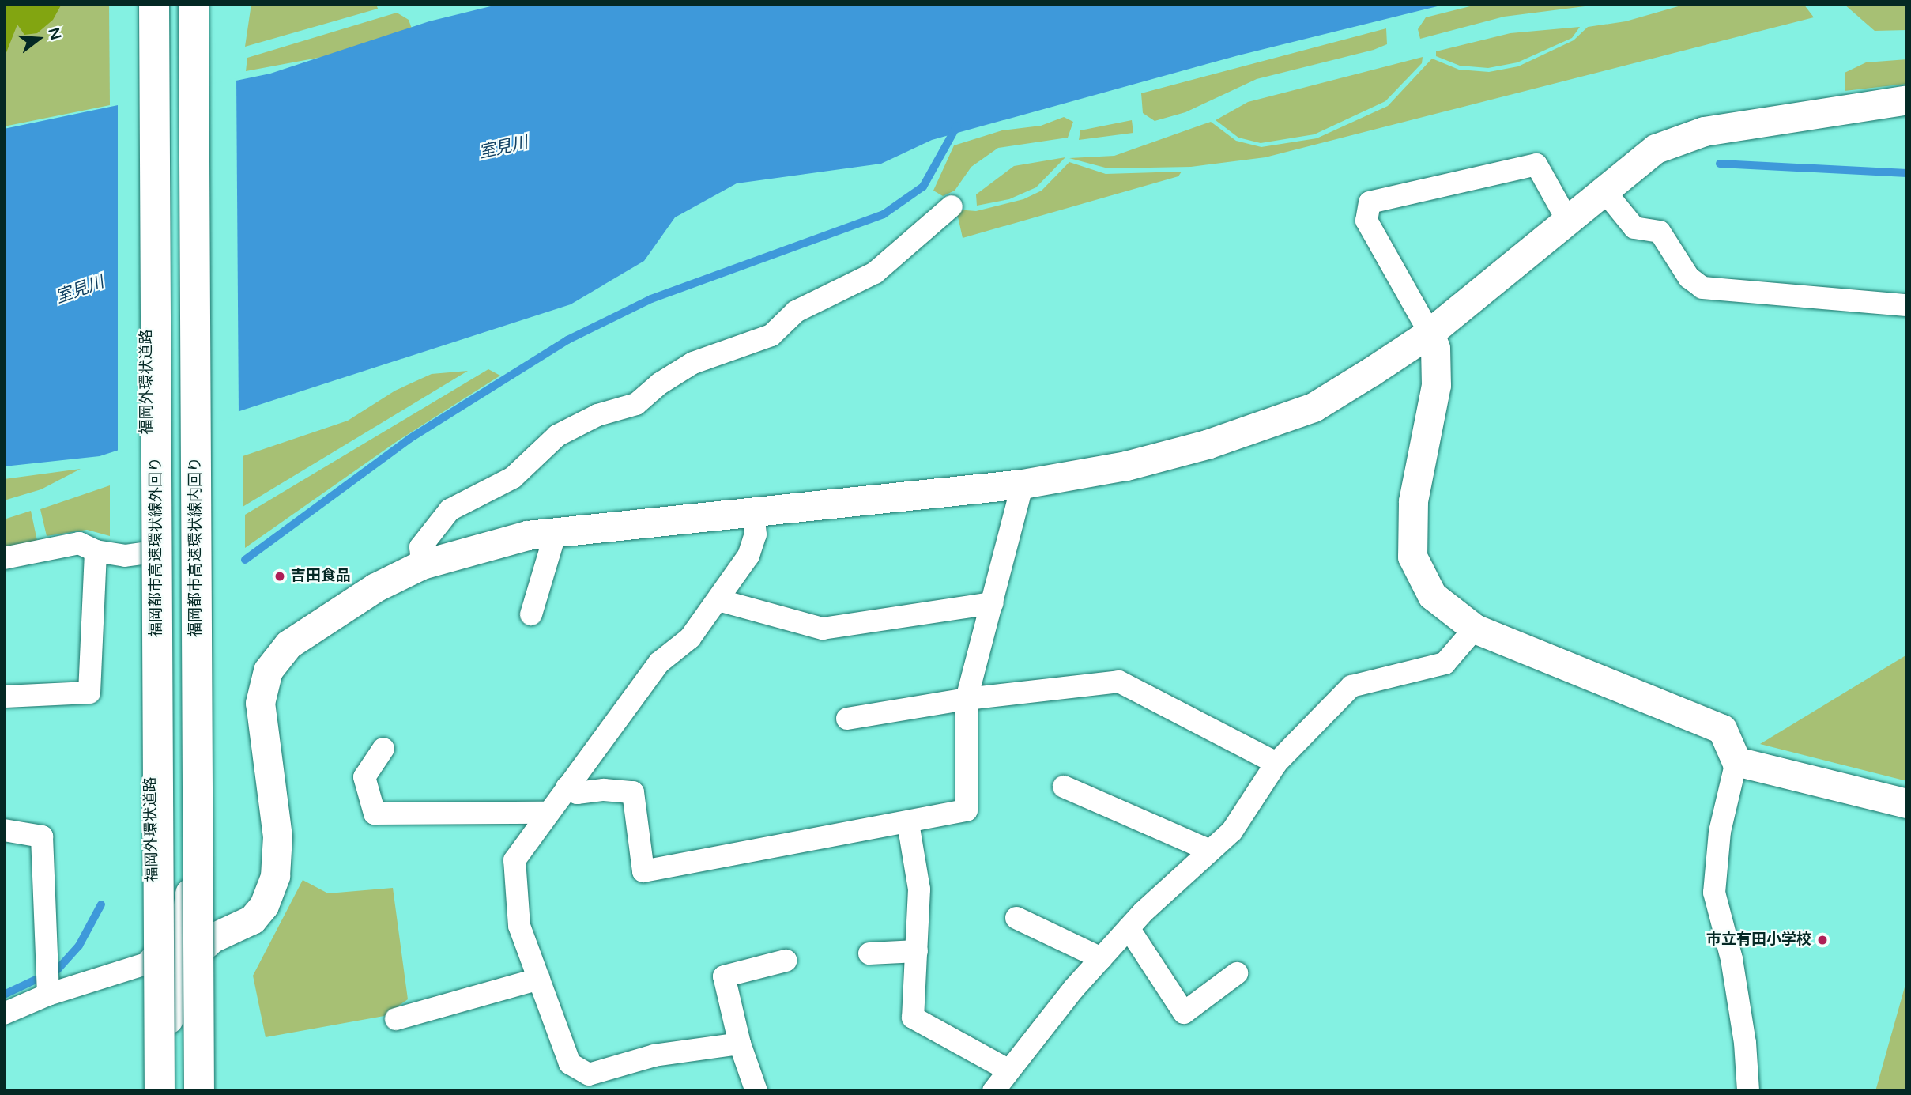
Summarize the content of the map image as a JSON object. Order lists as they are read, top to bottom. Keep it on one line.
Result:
{"streets":{"highway":["福岡外環状道路","福岡都市高速環状線外回り","福岡都市高速環状線内回り"]},"water":["室見川"],"places":["吉田食品","市立有田小学校"],"north":"right"}
